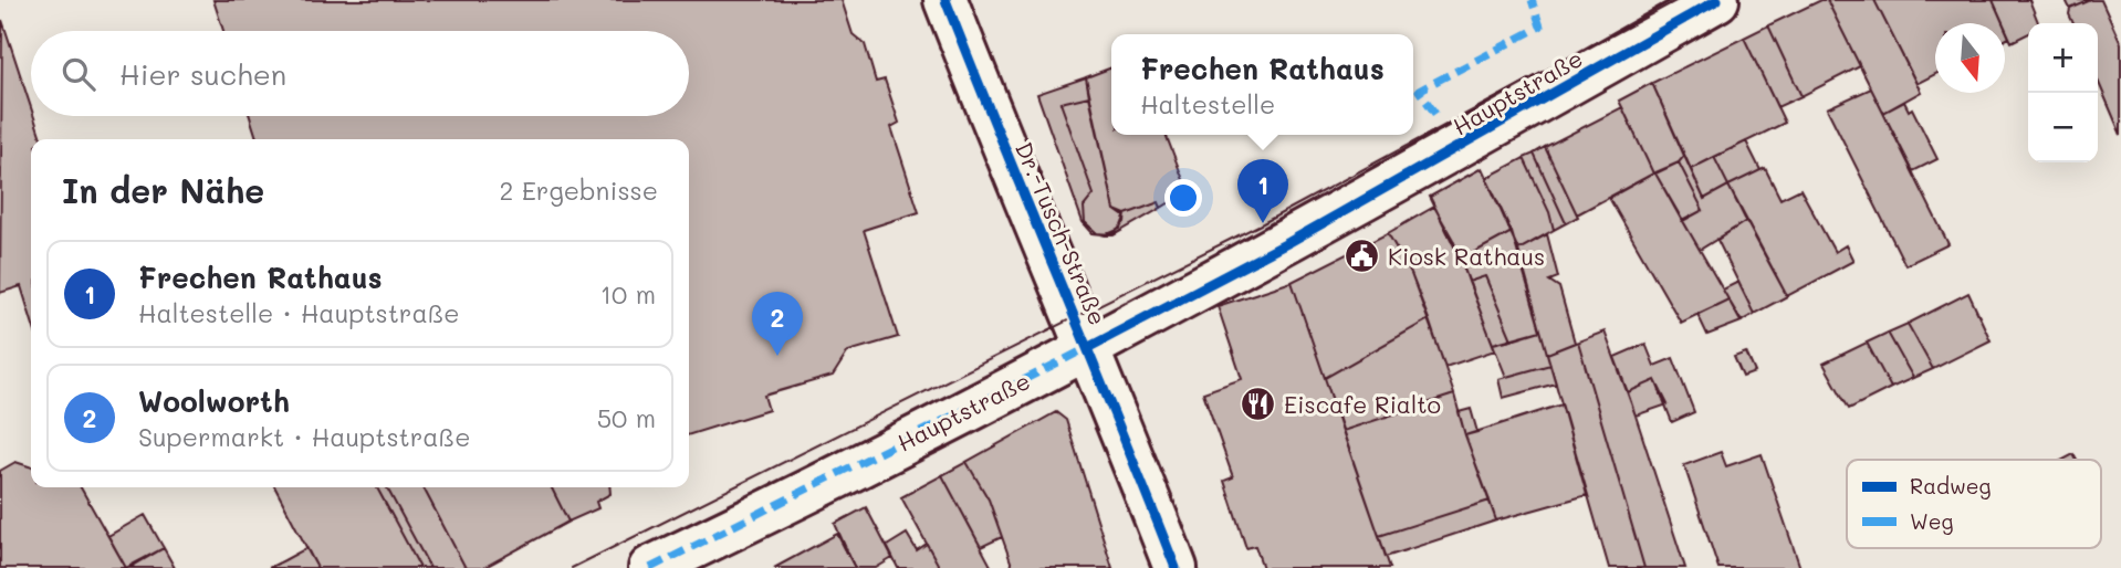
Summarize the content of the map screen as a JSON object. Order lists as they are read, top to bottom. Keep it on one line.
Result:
{"streets":{"street":["Hauptstraße","Dr.-Tusch-Straße"]},"crossings":[["Hauptstraße","Dr.-Tusch-Straße"]],"places":{"public building":["Kiosk Rathaus"],"restaurant":["Eiscafe Rialto"]},"legend":["Radweg","Weg"],"north":"bottom","page":{"map_buttons":["+","−"],"search":"Hier suchen","popup":["Frechen Rathaus","Haltestelle"],"heading":["In der Nähe","2 Ergebnisse"],"pins":["1","2"],"list":[{"mark":"1","name":"Frechen Rathaus","note":"Haltestelle · Hauptstraße","value":"10 m"},{"mark":"2","name":"Woolworth","note":"Supermarkt · Hauptstraße","value":"50 m"}]}}
